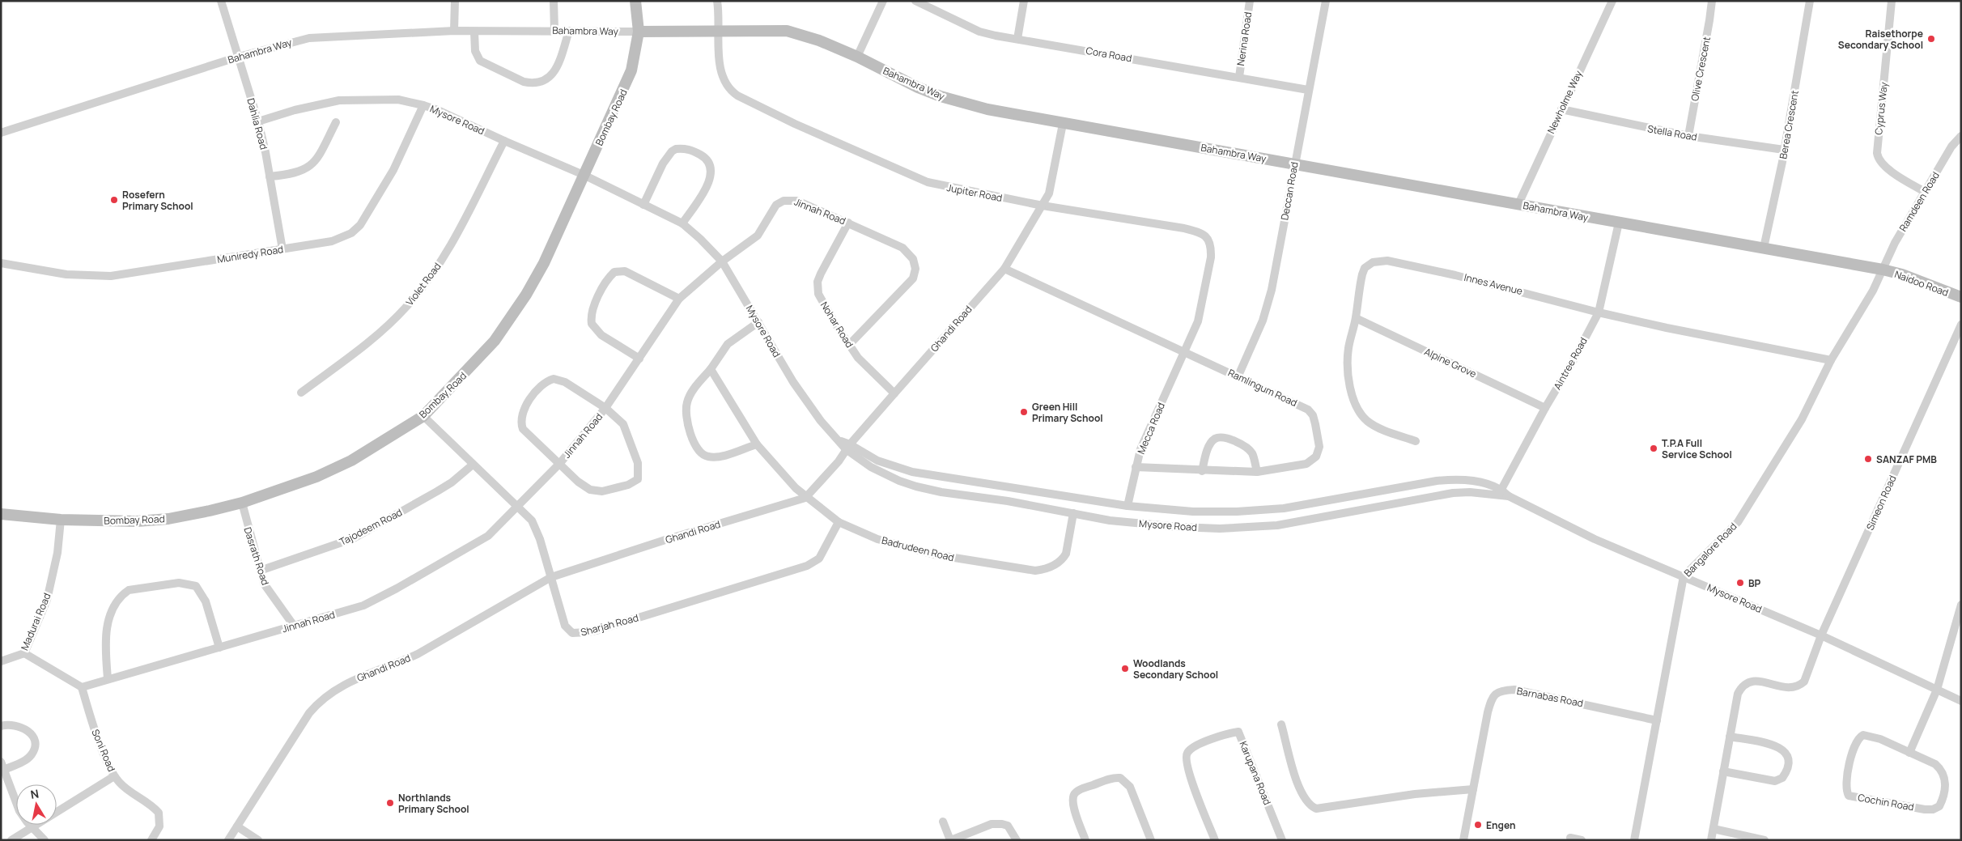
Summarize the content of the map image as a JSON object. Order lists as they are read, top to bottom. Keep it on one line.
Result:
{"streets":{"street":["Bahambra Way","Nerina Road","Cora Road","Olive Crescent","Newholme Way","Cyprus Way","Bombay Road","Mysore Road","Dahlia Road","Berea Crescent","Stella Road","Deccan Road","Jupiter Road","Ramdeen Road","Jinnah Road","Muniredy Road","Naidoo Road","Violet Road","Innes Avenue","Nohar Road","Ghandi Road","Alpine Grove","Aintree Road","Ramlingum Road","Mecca Road","Simeon Road","Tajodeem Road","Badrudeen Road","Bangalore Road","Dasrath Road","Madurai Road","Sharjah Road","Barnabas Road","Soni Road","Karupana Road","Cochin Road"]},"crossings":[["Bahambra Way","Newholme Way"],["Bahambra Way","Bombay Road"],["Bahambra Way","Dahlia Road"],["Bahambra Way","Berea Crescent"],["Bahambra Way","Deccan Road"],["Bahambra Way","Jupiter Road"],["Bahambra Way","Ramdeen Road"],["Bahambra Way","Naidoo Road"],["Bahambra Way","Ghandi Road"],["Bahambra Way","Aintree Road"],["Bahambra Way","Bangalore Road"],["Nerina Road","Cora Road"],["Cora Road","Deccan Road"],["Olive Crescent","Stella Road"],["Newholme Way","Stella Road"],["Cyprus Way","Ramdeen Road"],["Bombay Road","Mysore Road"],["Bombay Road","Dasrath Road"],["Bombay Road","Madurai Road"],["Bombay Road","Sharjah Road"],["Mysore Road","Dahlia Road"],["Mysore Road","Jinnah Road"],["Mysore Road","Muniredy Road"],["Mysore Road","Violet Road"],["Mysore Road","Ghandi Road"],["Mysore Road","Aintree Road"],["Mysore Road","Mecca Road"],["Mysore Road","Simeon Road"],["Mysore Road","Badrudeen Road"],["Mysore Road","Bangalore Road"],["Dahlia Road","Muniredy Road"],["Berea Crescent","Stella Road"],["Deccan Road","Ramlingum Road"],["Jupiter Road","Ghandi Road"],["Jupiter Road","Ramlingum Road"],["Jupiter Road","Mecca Road"],["Ramdeen Road","Naidoo Road"],["Ramdeen Road","Bangalore Road"],["Jinnah Road","Nohar Road"],["Jinnah Road","Dasrath Road"],["Jinnah Road","Sharjah Road"],["Jinnah Road","Soni Road"],["Naidoo Road","Bangalore Road"],["Innes Avenue","Alpine Grove"],["Innes Avenue","Aintree Road"],["Innes Avenue","Bangalore Road"],["Nohar Road","Ghandi Road"],["Ghandi Road","Ramlingum Road"],["Ghandi Road","Badrudeen Road"],["Ghandi Road","Sharjah Road"],["Alpine Grove","Aintree Road"],["Ramlingum Road","Mecca Road"],["Tajodeem Road","Dasrath Road"],["Tajodeem Road","Sharjah Road"],["Badrudeen Road","Sharjah Road"],["Bangalore Road","Barnabas Road"]],"places":["Raisethorpe Secondary School","Rosefern Primary School","Green Hill Primary School","T.P.A Full Service School","SANZAF PMB","BP","Woodlands Secondary School","Northlands Primary School","Engen"],"north":"top"}
